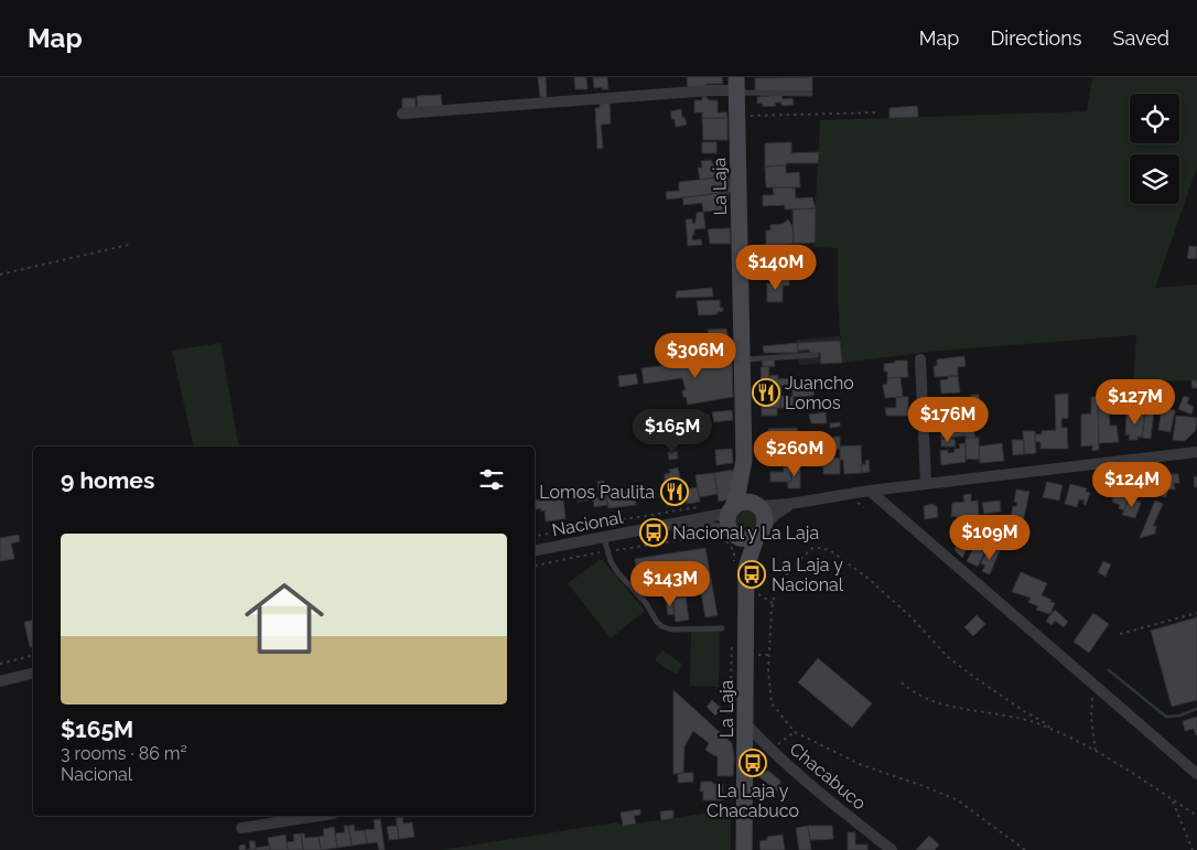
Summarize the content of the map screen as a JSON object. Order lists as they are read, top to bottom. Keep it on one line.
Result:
{"streets":{"main road":["La Laja"],"street":["Nacional","Chacabuco"]},"crossings":[["La Laja","Nacional"],["La Laja","Chacabuco"]],"places":{"restaurant":["Juancho Lomos","Lomos Paulita"],"bus stop":["Nacional y La Laja","La Laja y Nacional","La Laja y Chacabuco"]},"page":{"header":"Map","nav":["Map","Directions","Saved"],"price":["$140M","$306M","$127M","$176M","$165M","$260M","$124M","$109M","$143M"],"heading":"9 homes","list":[{"name":"$165M","note":"3 rooms · 86 m² · Nacional"}]}}
